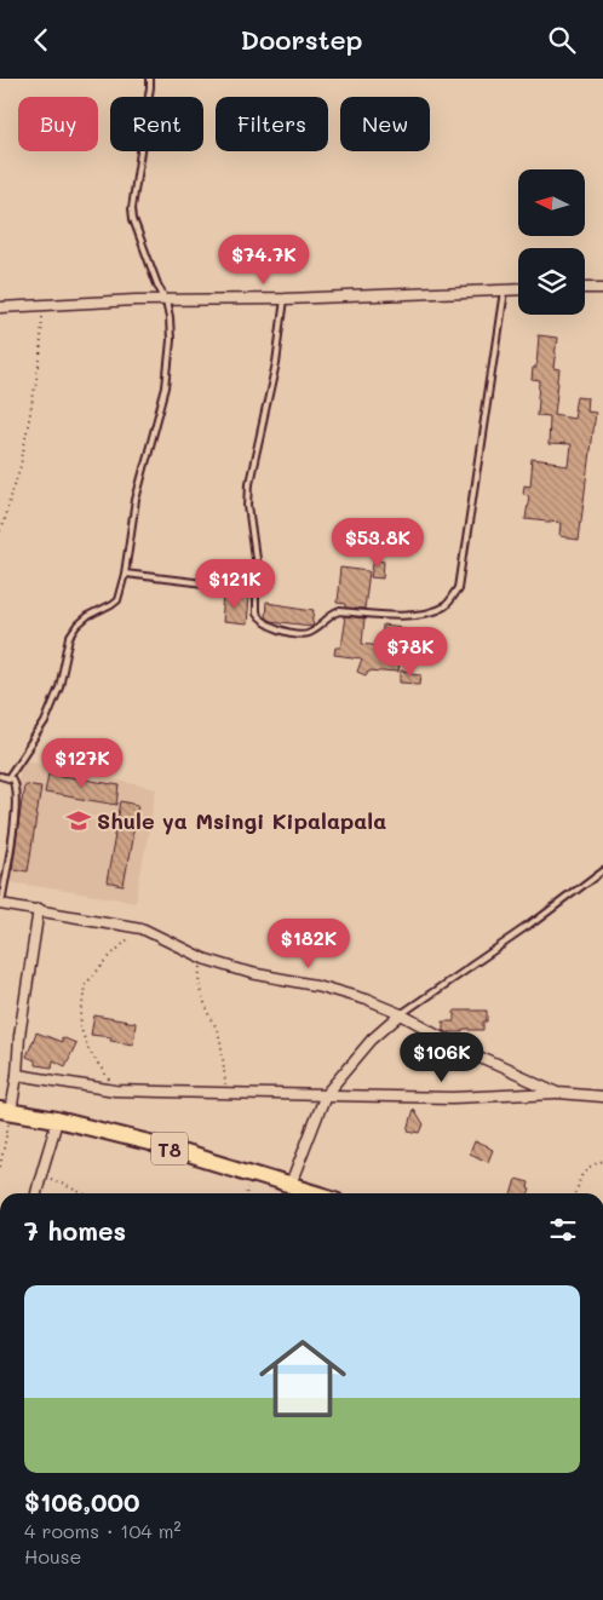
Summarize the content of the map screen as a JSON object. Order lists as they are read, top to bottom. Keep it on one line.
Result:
{"streets":{"highway":["T8"]},"places":{"school or university":["Shule ya Msingi Kipalapala"]},"north":"left","page":{"header":"Doorstep","chip":["Buy","Rent","Filters","New"],"price":["$74.7K","$53.8K","$121K","$78K","$127K","$182K","$106K"],"heading":"7 homes","list":[{"name":"$106,000","note":"4 rooms · 104 m² · House"}]}}
